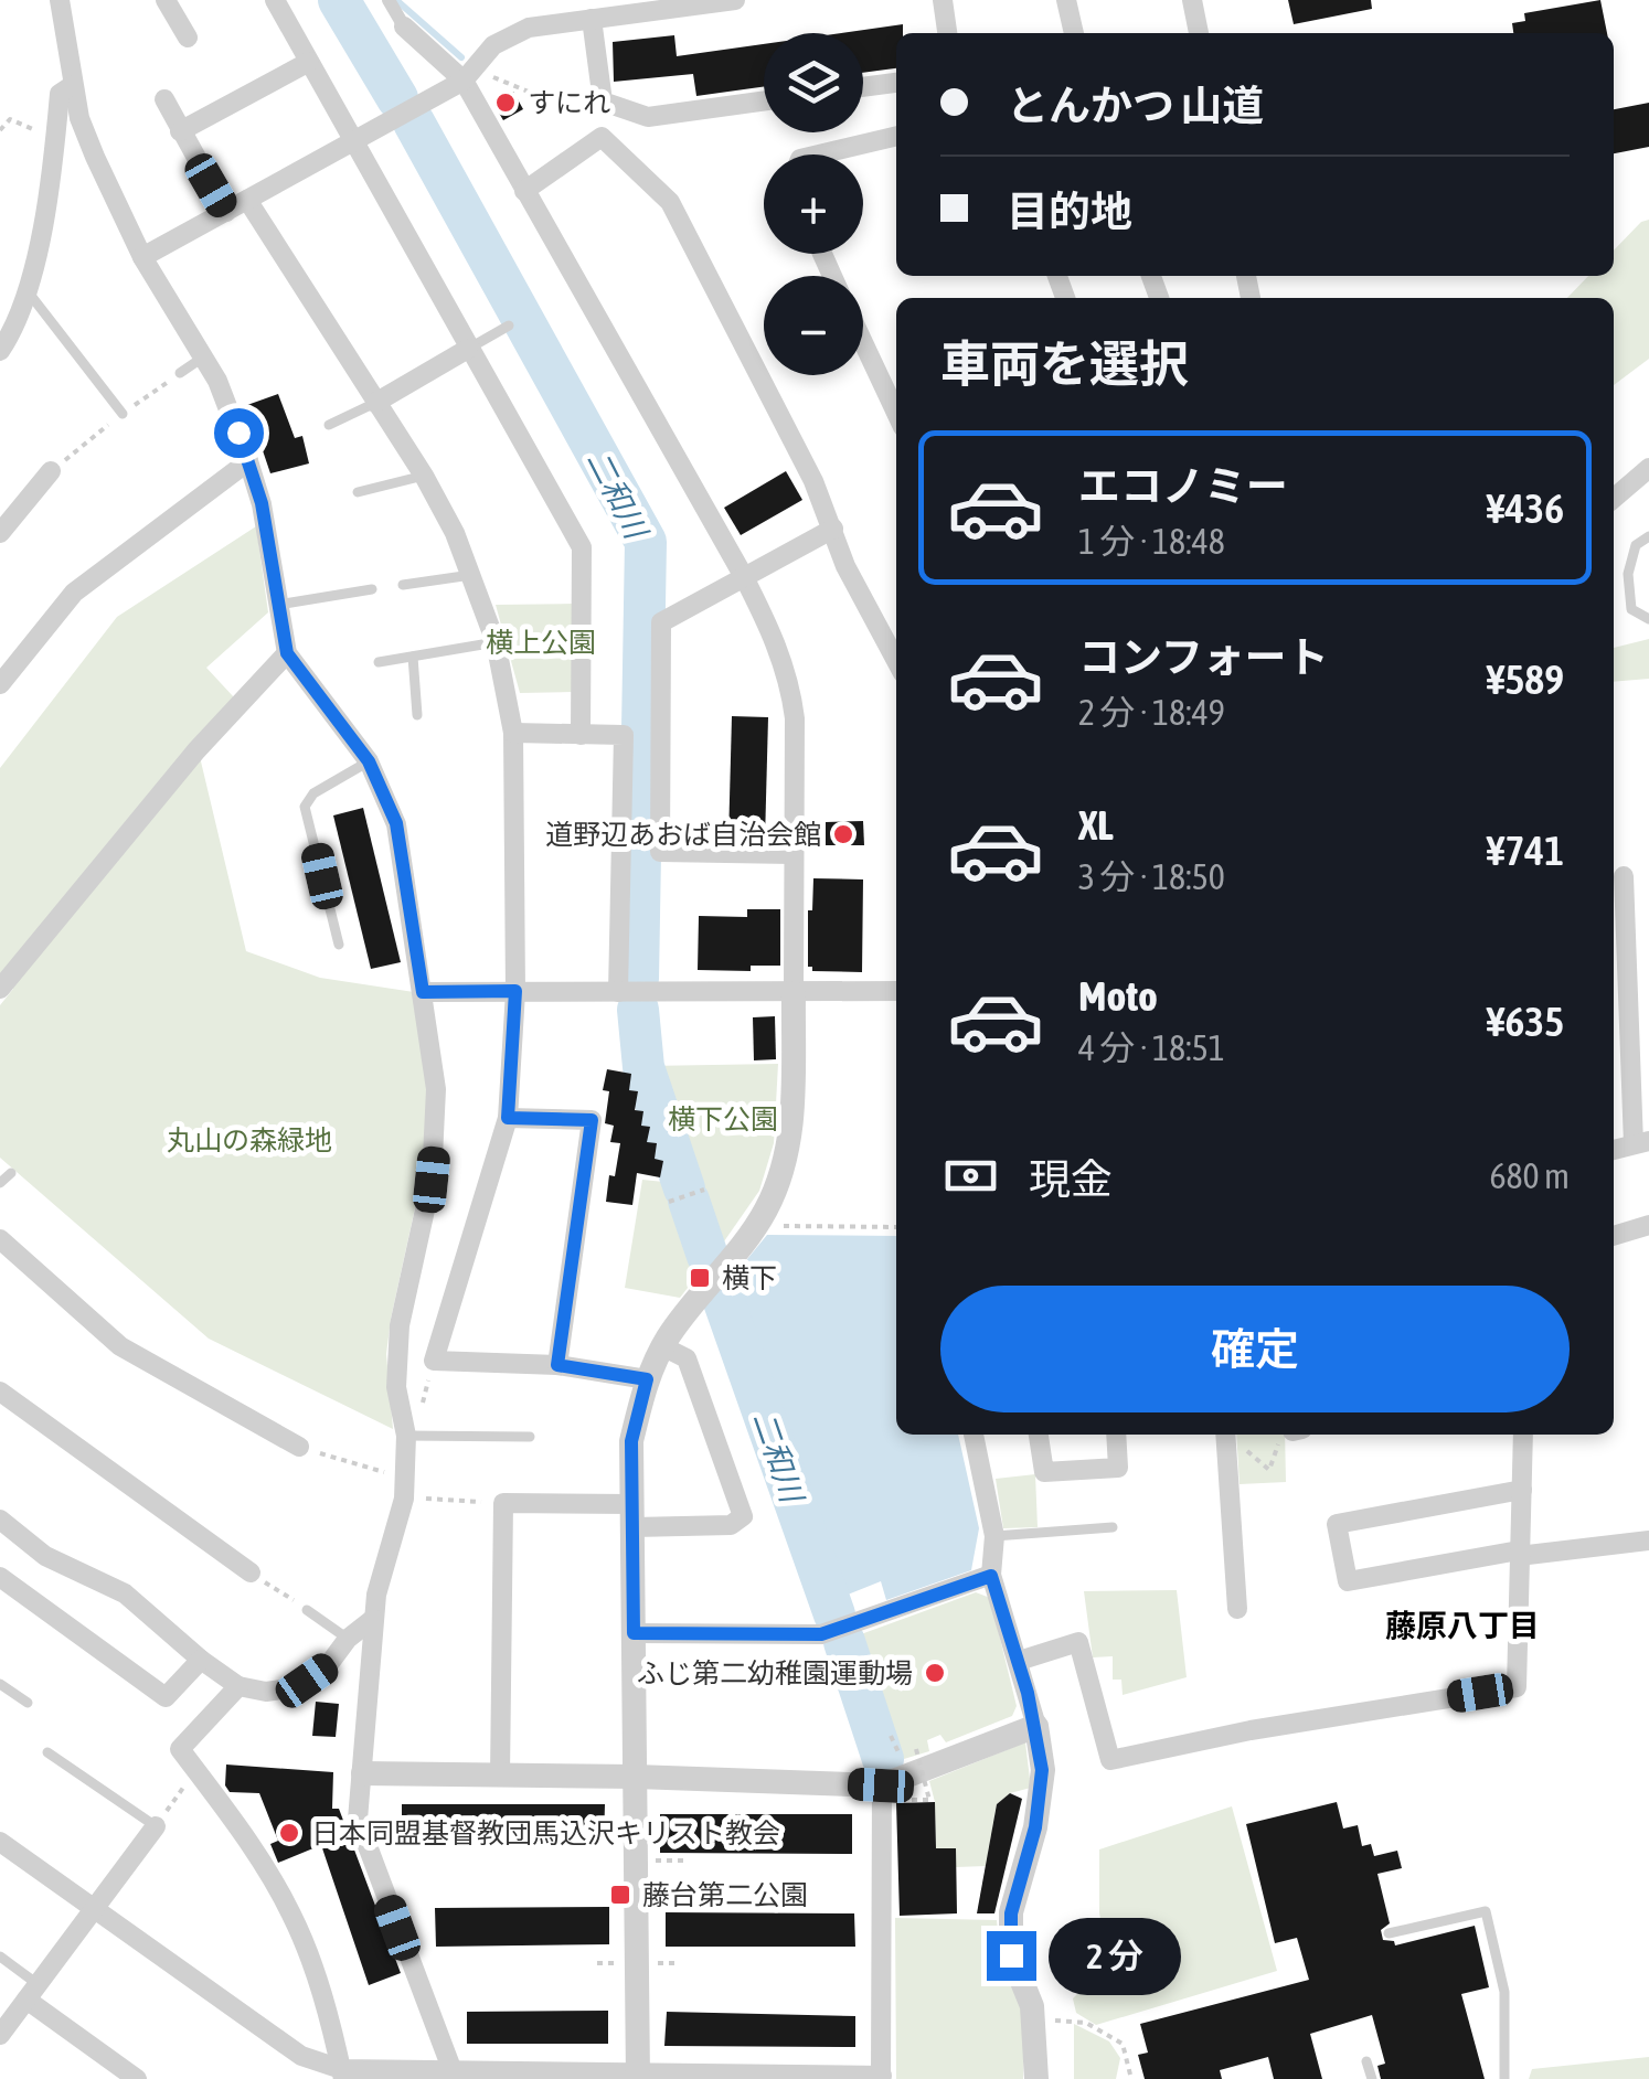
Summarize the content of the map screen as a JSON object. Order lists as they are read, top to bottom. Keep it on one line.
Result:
{"districts":["藤原八丁目"],"water":["二和川"],"parks":["横上公園","横下公園","丸山の森緑地"],"places":{"other":["すにれ","道野辺あおば自治会館","ふじ第二幼稚園運動場","日本同盟基督教団馬込沢キリスト教会"],"transit":["横下","藤台第二公園"]},"page":{"map_buttons":["+","−"],"banner":["とんかつ 山道","目的地"],"heading":"車両を選択","list":[{"name":"エコノミー","note":"1 分 · 18:48","value":"¥436"},{"name":"コンフォート","note":"2 分 · 18:49","value":"¥589"},{"name":"XL","note":"3 分 · 18:50","value":"¥741"},{"name":"Moto","note":"4 分 · 18:51","value":"¥635"}],"pay":["現金","680 m"],"buttons":"確定","bubble":"2 分"}}
